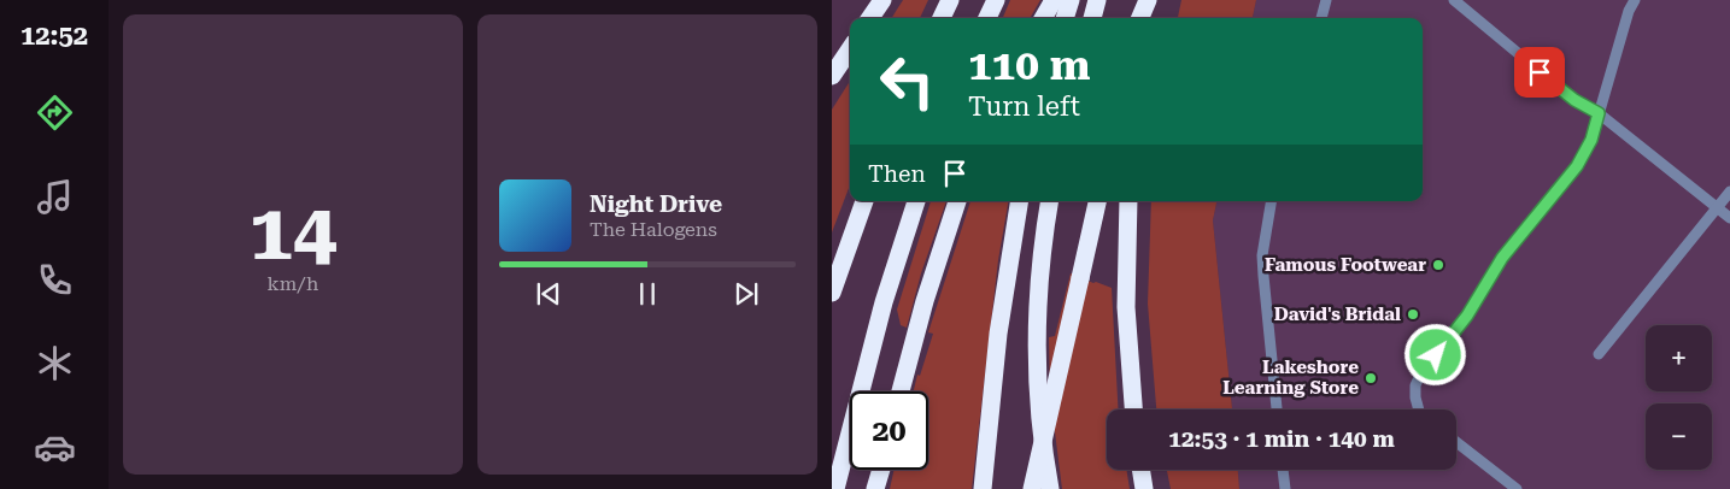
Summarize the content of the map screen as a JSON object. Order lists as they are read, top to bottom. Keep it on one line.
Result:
{"places":["Famous Footwear","David's Bridal","Lakeshore Learning Store"],"page":{"tabs":"12:52","tile":["14","km/h"],"turn":["110 m","Turn left"],"then":"Then","song":["Night Drive","The Halogens"],"map_buttons":["+","−"],"limit":"20","trip":"12:53 · 1 min · 140 m"}}
